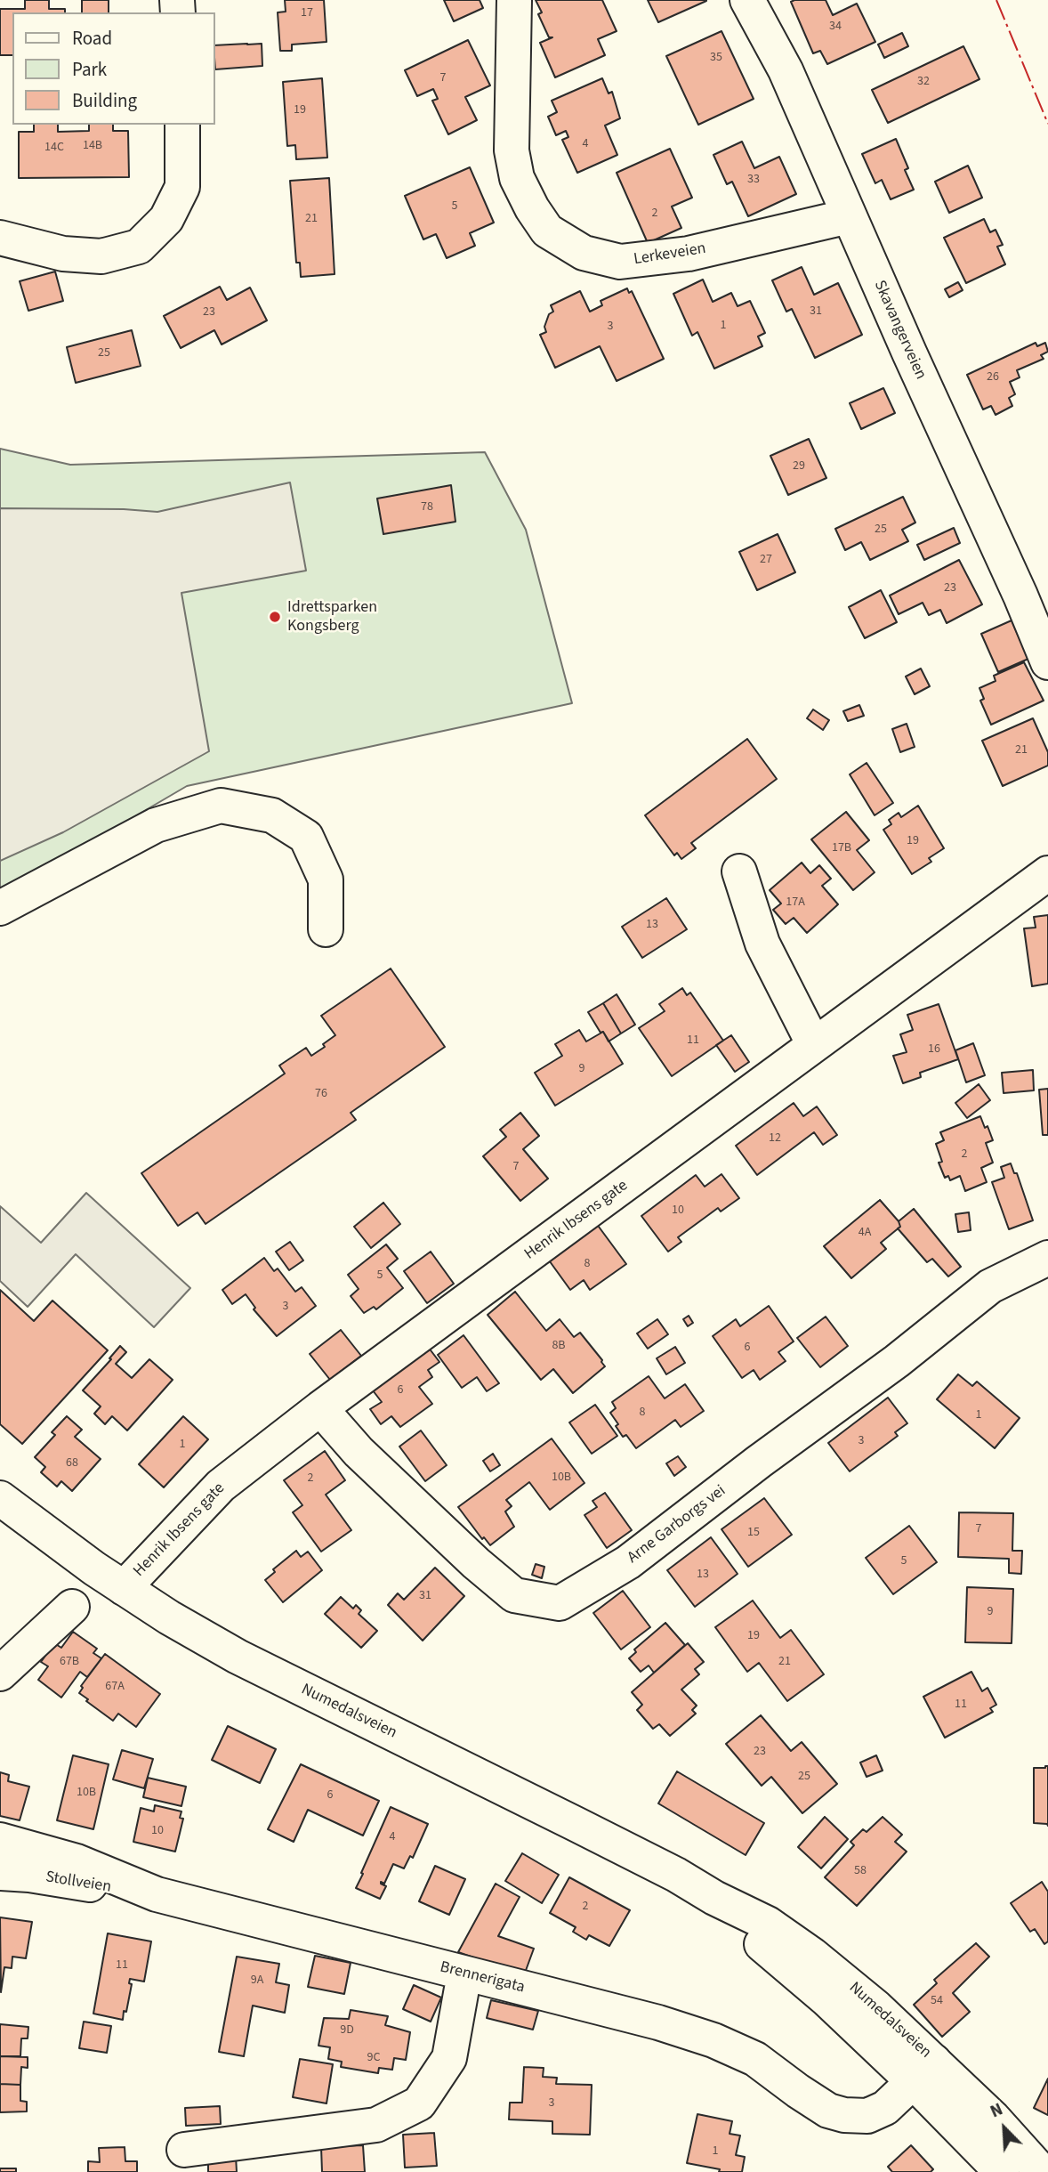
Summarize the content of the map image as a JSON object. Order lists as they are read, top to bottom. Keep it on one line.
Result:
{"streets":{"street":["Lerkeveien","Skavangerveien","Henrik Ibsens gate","Arne Garborgs vei","Numedalsveien","Stollveien","Brennerigata"]},"crossings":[["Lerkeveien","Skavangerveien"],["Henrik Ibsens gate","Arne Garborgs vei"],["Henrik Ibsens gate","Numedalsveien"],["Numedalsveien","Brennerigata"],["Stollveien","Brennerigata"]],"places":["Idrettsparken Kongsberg"],"house_numbers":["17","34","35","7","32","19","4","14B","14C","33","5","2","21","31","23","1","3","25","26","29","78","25","27","23","21","19","17B","17A","13","11","16","9","76","12","2","7","10","4A","8","5","3","8B","6","6","8","1","3","1","68","10B","2","7","15","5","13","31","9","19","67B","21","67A","11","23","25","10B","6","10","4","58","2","11","9A","54","9D","9C","3","1"],"legend":["Road","Park","Building"],"north":"top left"}
